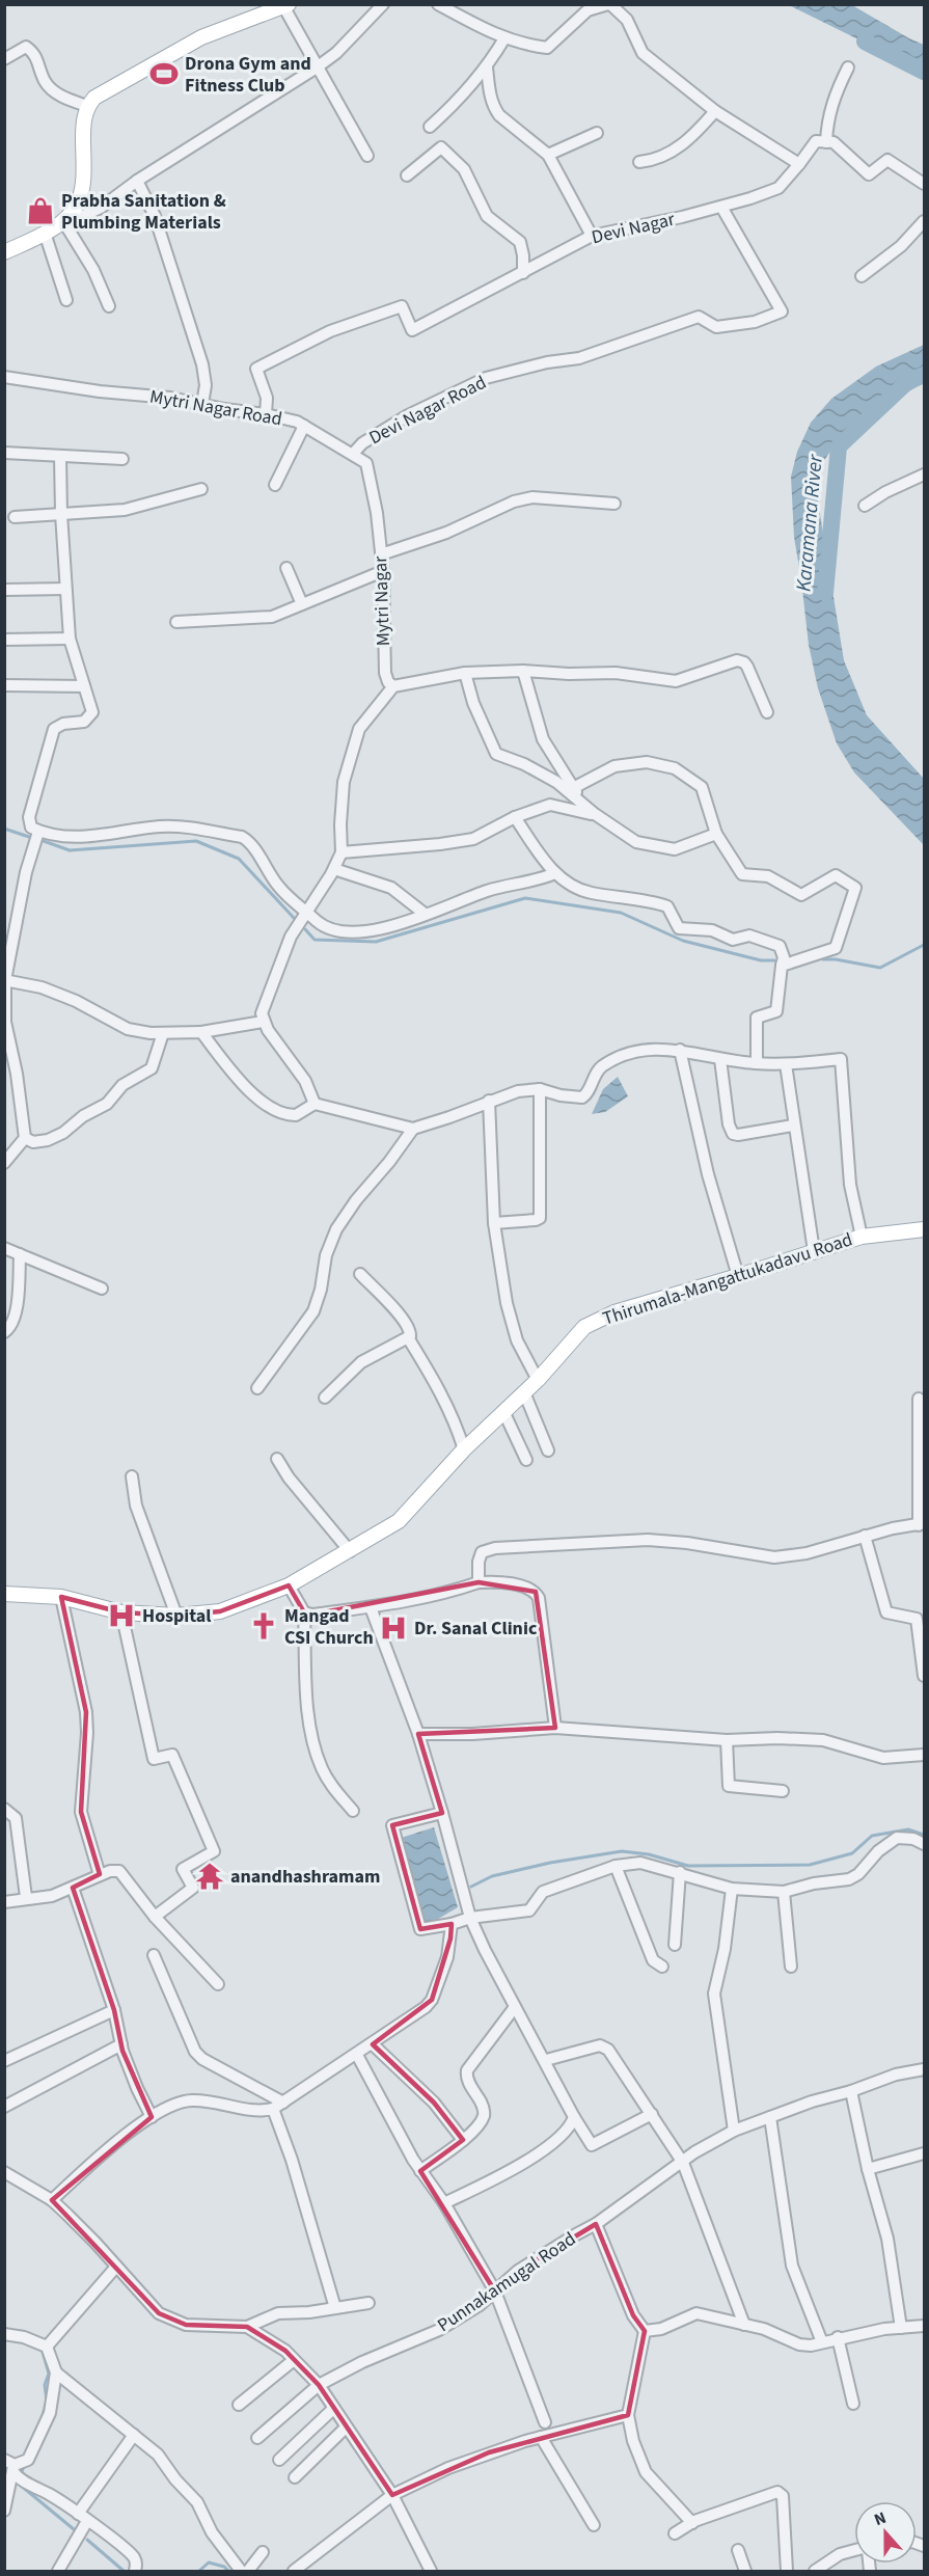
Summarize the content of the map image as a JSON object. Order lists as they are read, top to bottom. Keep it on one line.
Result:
{"streets":{"main road":["Thirumala-Mangattukadavu Road"],"street":["Devi Nagar","Mytri Nagar Road","Devi Nagar Road","Mytri Nagar","Punnakamugal Road"]},"crossings":[["Devi Nagar","Mytri Nagar Road"],["Devi Nagar","Devi Nagar Road"],["Mytri Nagar Road","Devi Nagar Road"],["Mytri Nagar Road","Mytri Nagar"]],"water":["Karamana River"],"places":{"sports":["Drona Gym and Fitness Club"],"shop":["Prabha Sanitation & Plumbing Materials"],"hospital":["Hospital","Dr. Sanal Clinic"],"church":["Mangad CSI Church"],"temple":["anandhashramam"]},"north":"top"}
